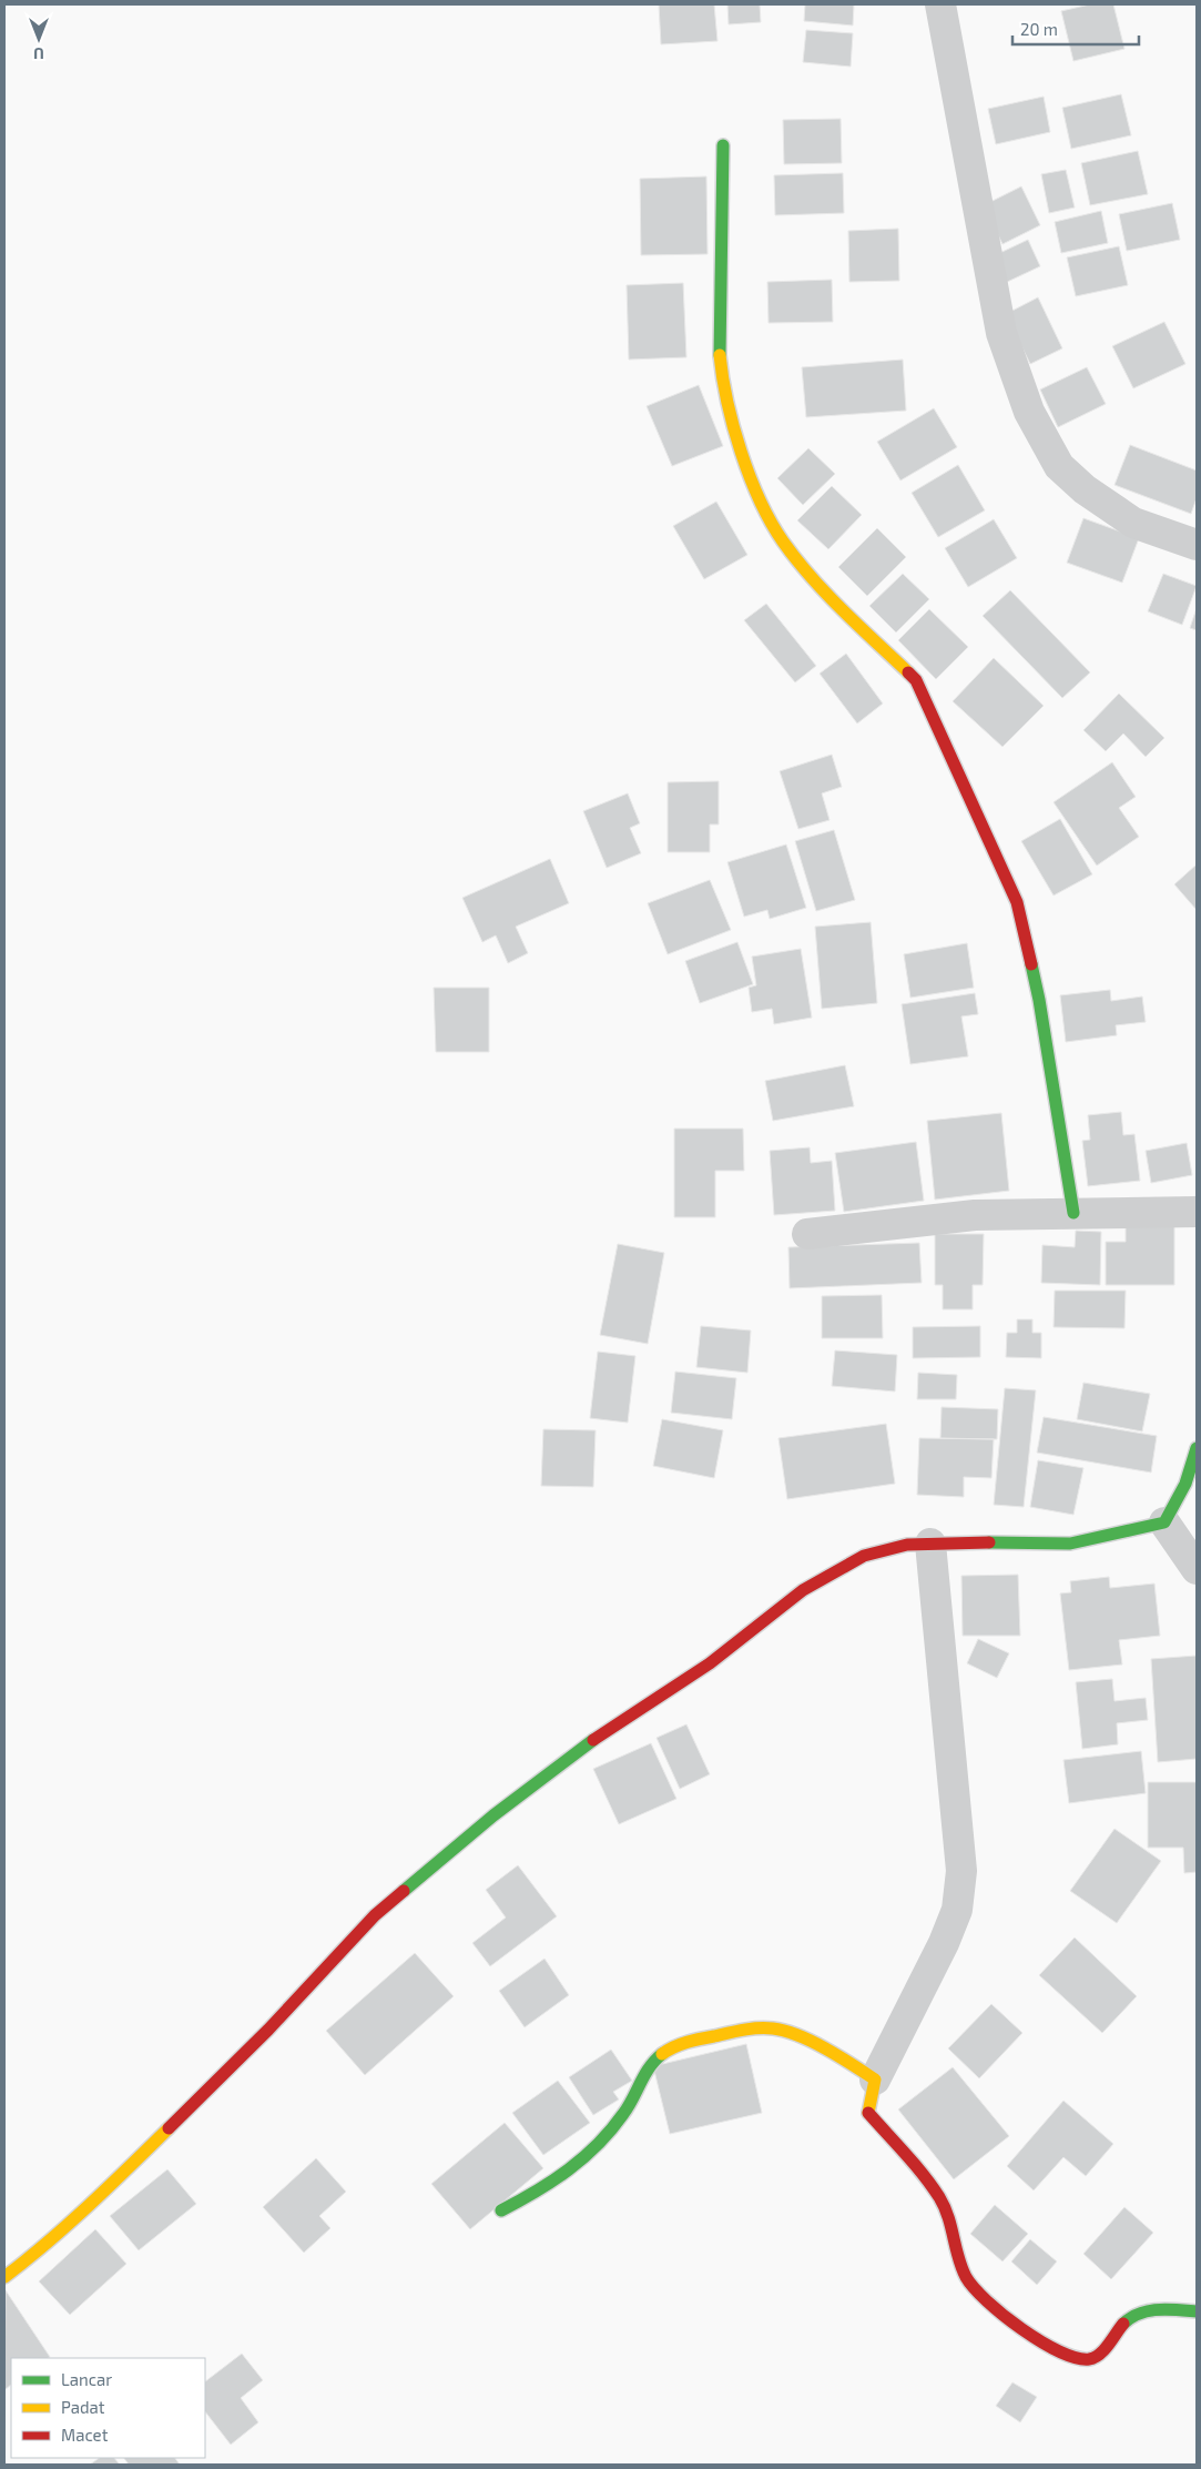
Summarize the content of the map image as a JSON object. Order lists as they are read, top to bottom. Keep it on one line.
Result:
{"legend":["Lancar","Padat","Macet"],"scale_bar":"20 m","north":"bottom"}
